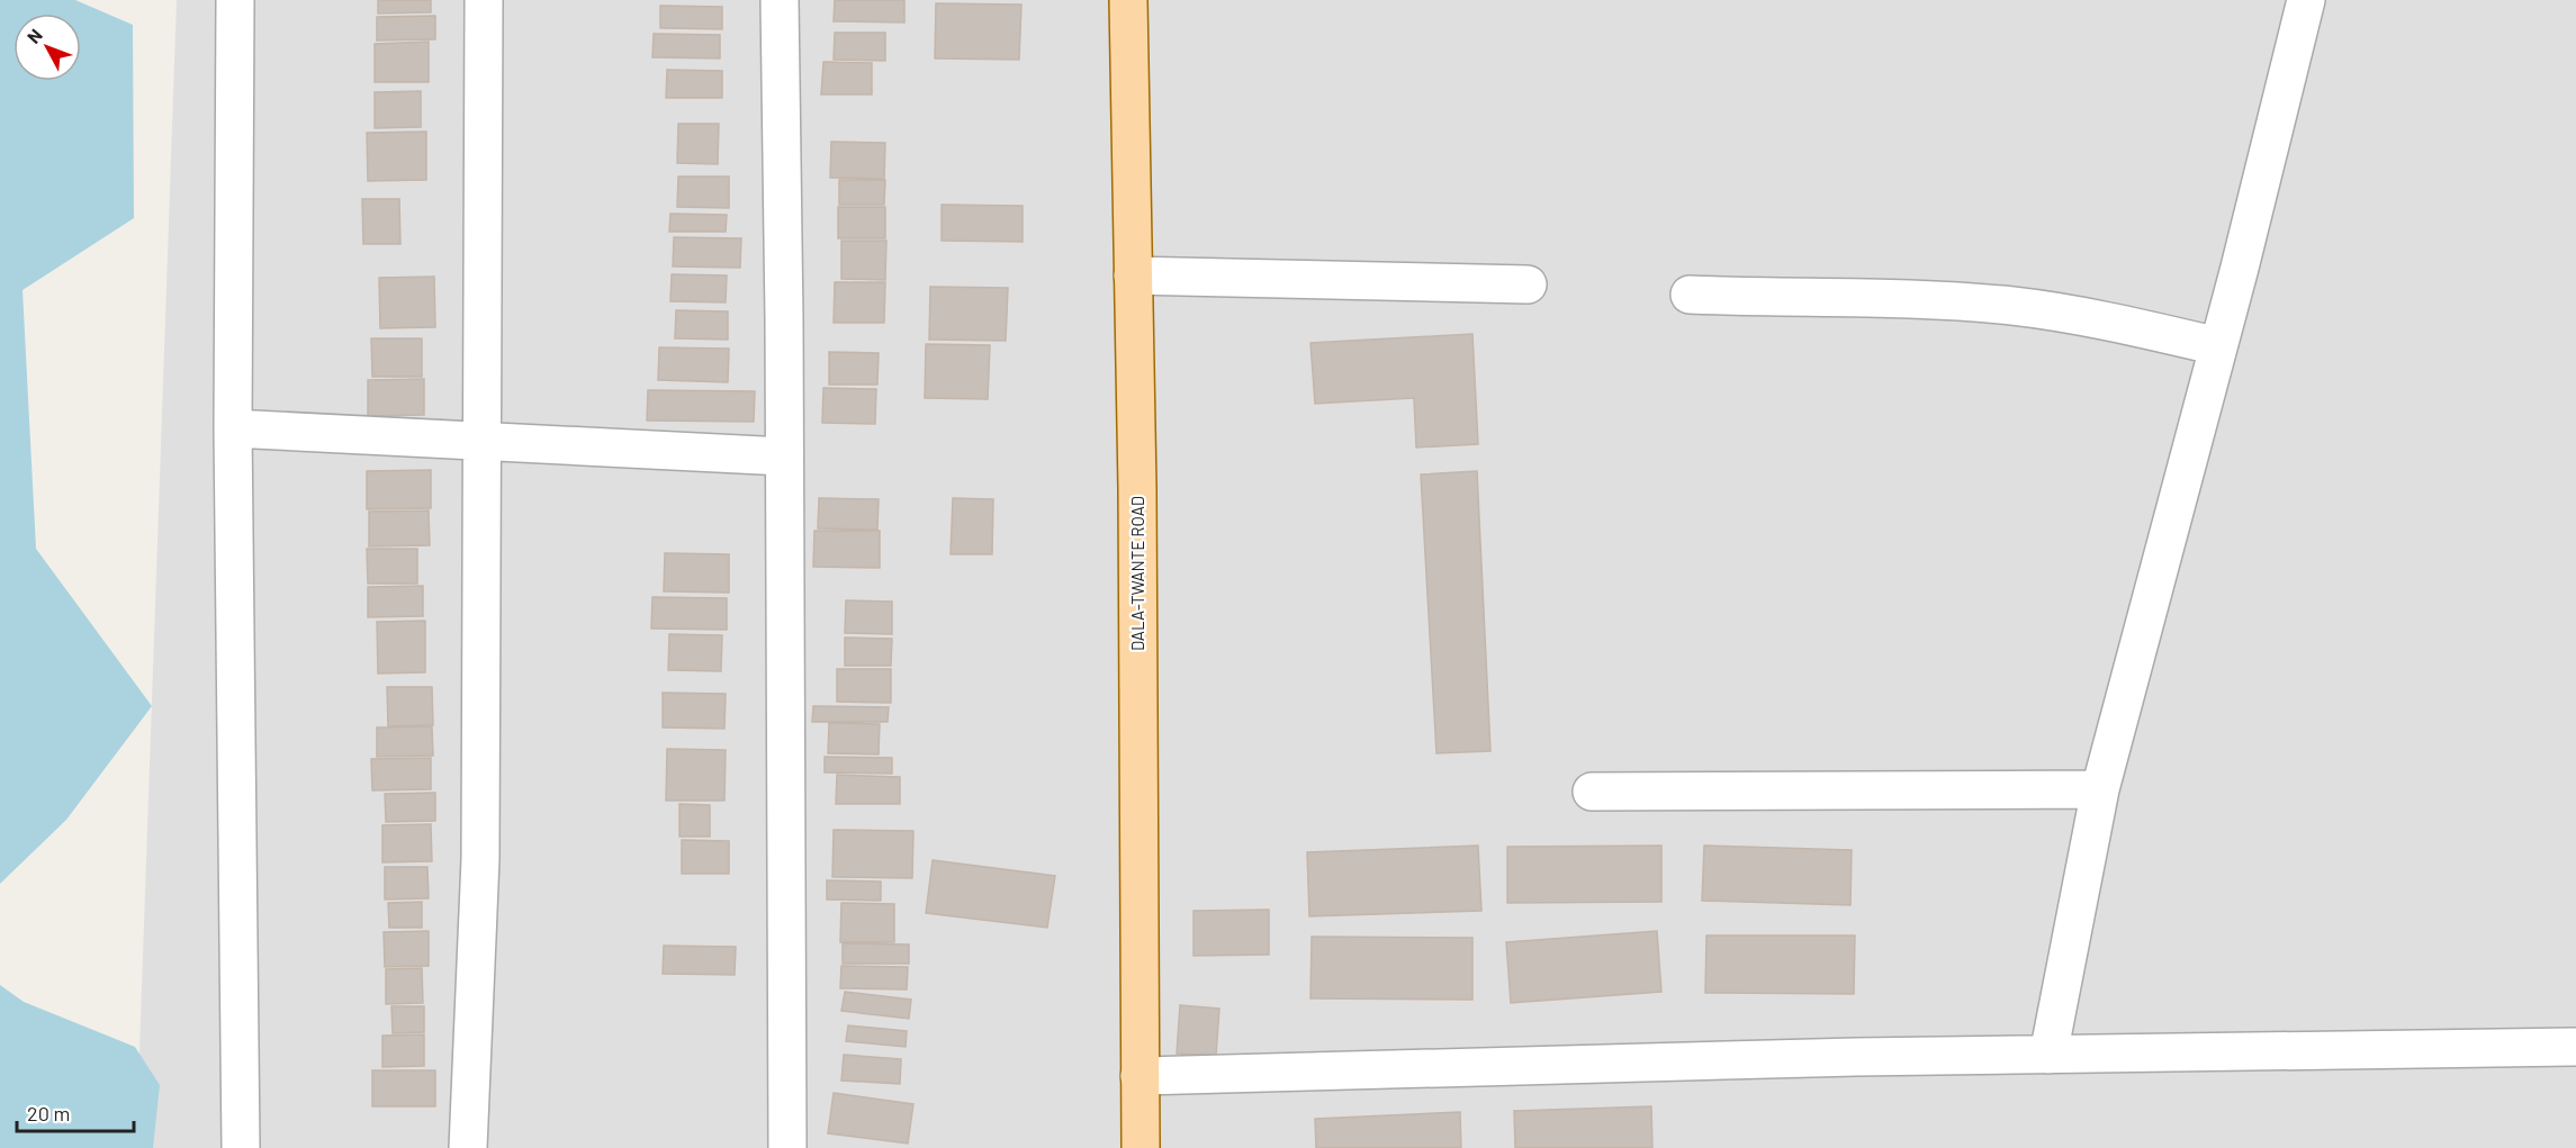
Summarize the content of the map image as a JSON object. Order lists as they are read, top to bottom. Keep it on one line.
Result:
{"streets":{"main road":["DALA-TWANTE ROAD"]},"scale_bar":"20 m","north":"top left"}
